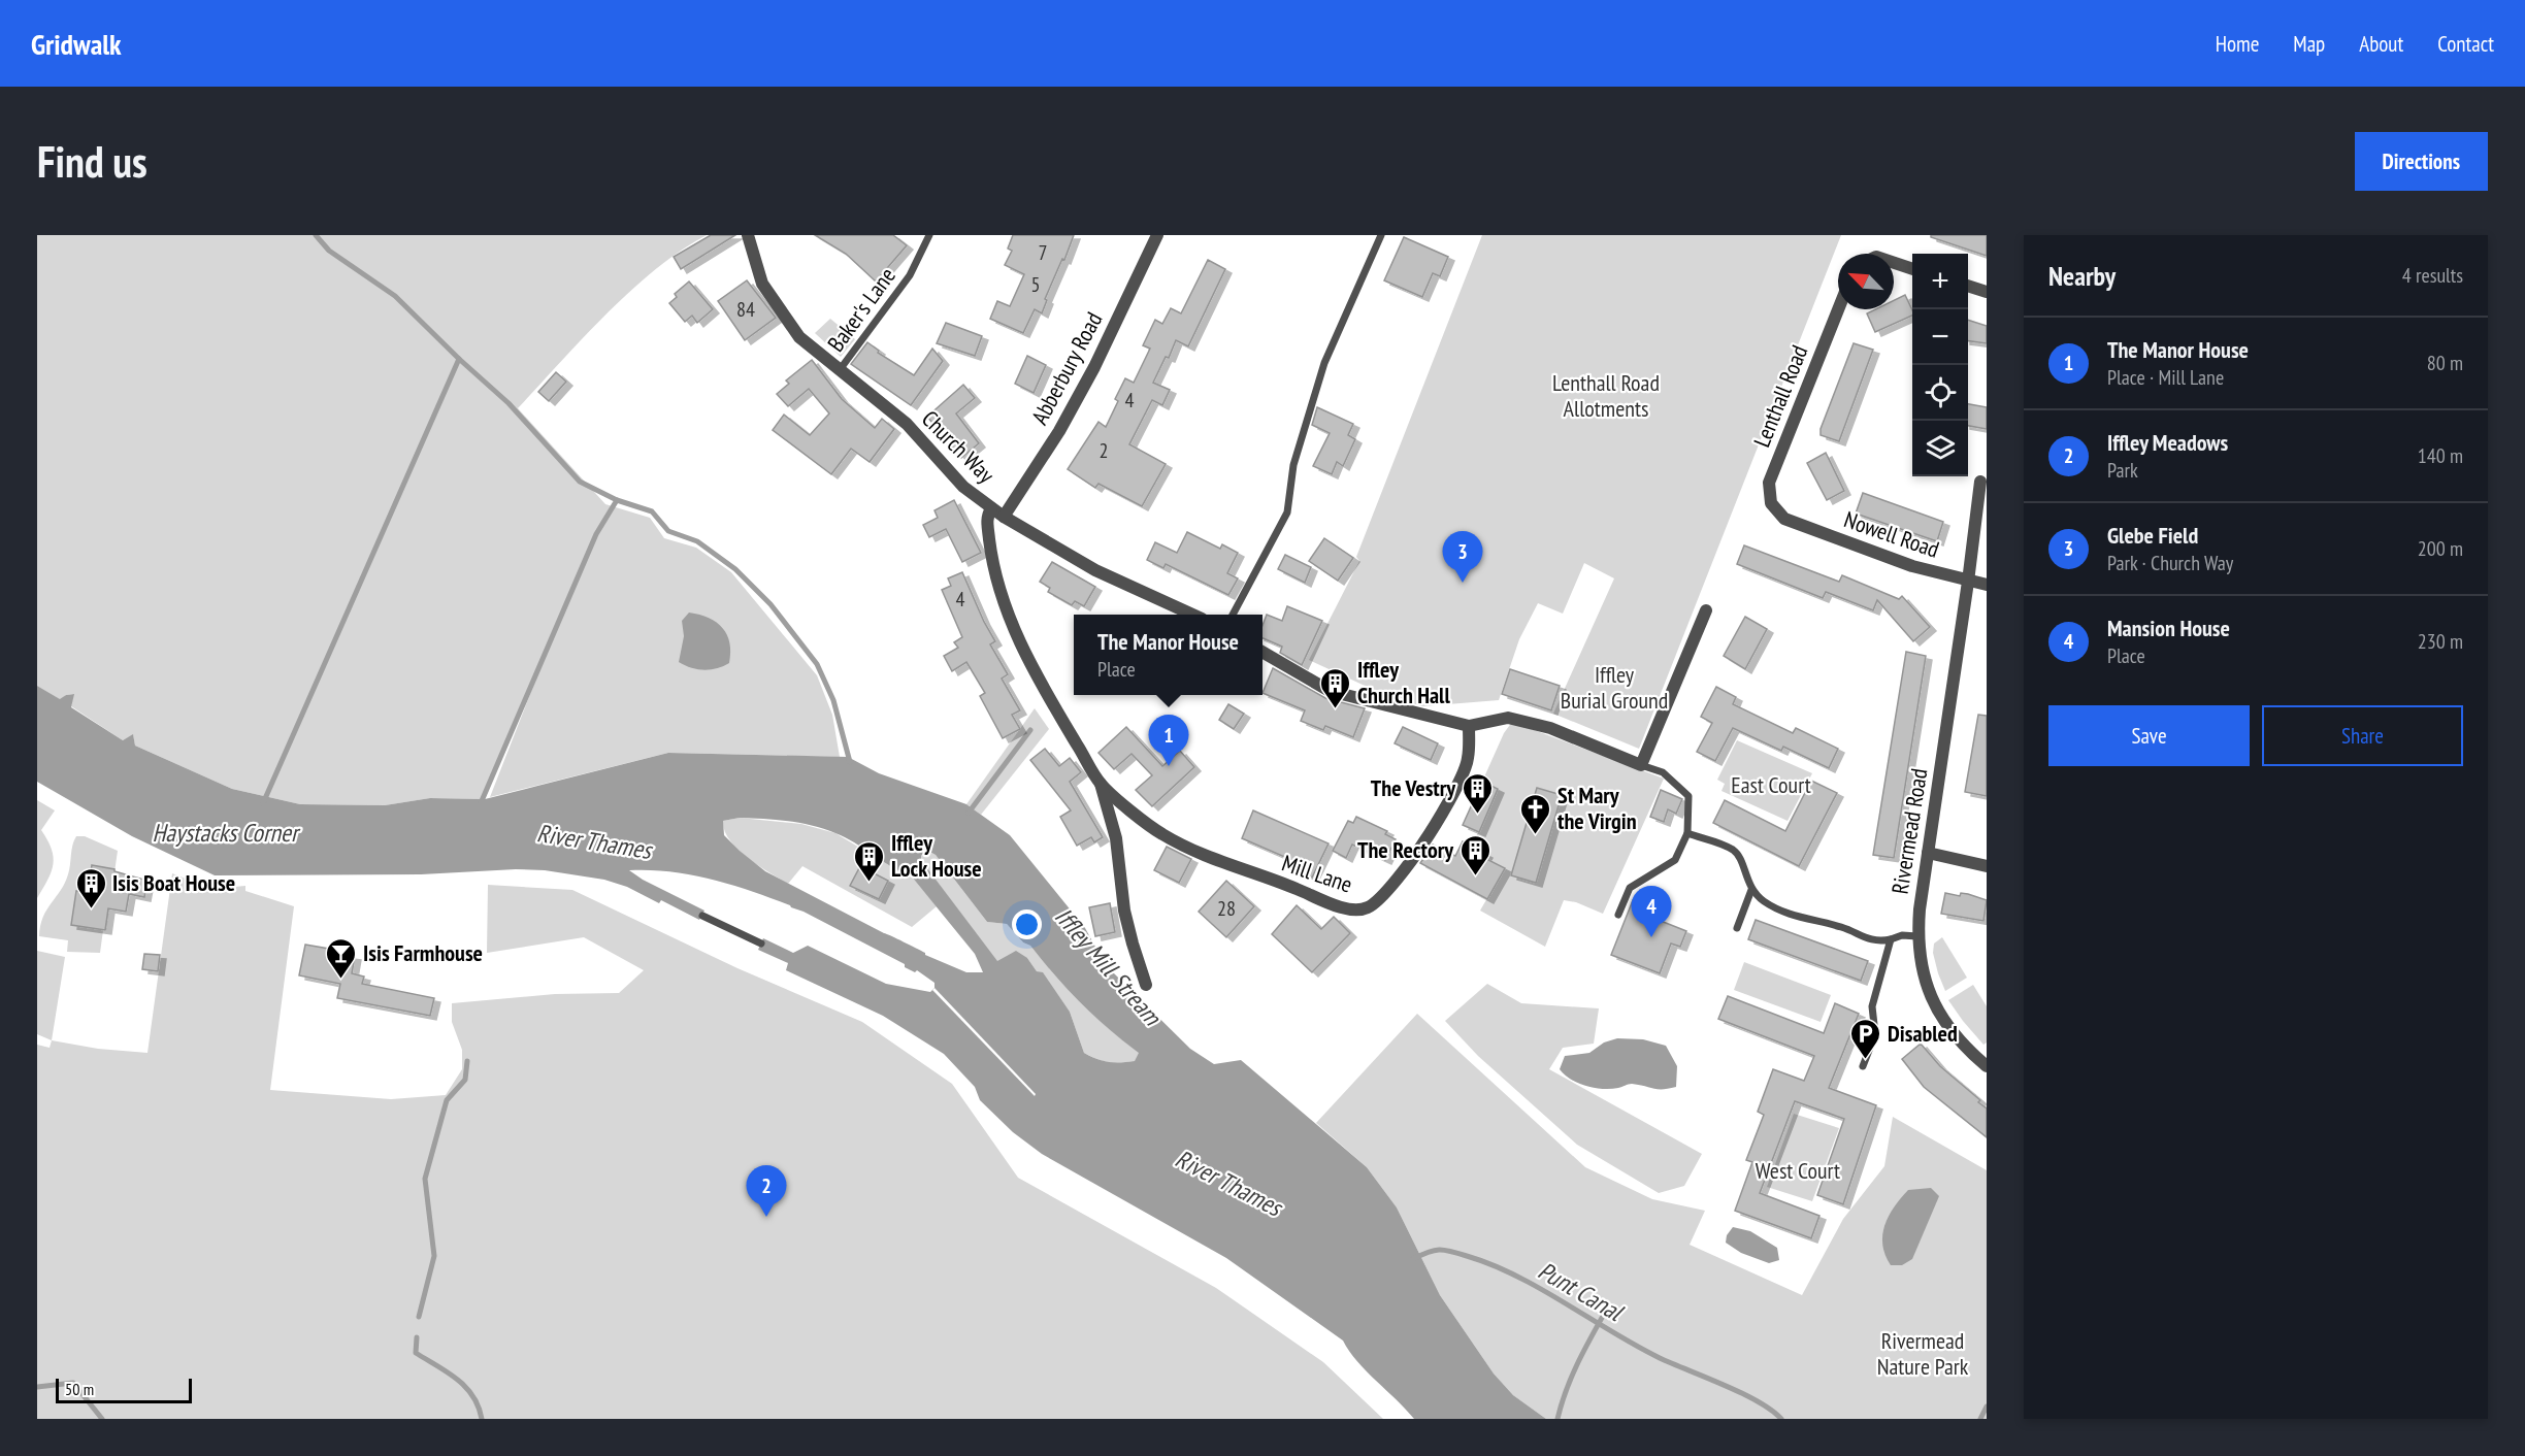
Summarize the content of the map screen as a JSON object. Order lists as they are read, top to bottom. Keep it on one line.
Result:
{"streets":{"street":["Abberbury Road","Lenthall Road","Church Way","Nowell Road","Rivermead Road","Mill Lane"],"lane":["Baker's Lane"]},"crossings":[["Baker's Lane","Church Way"],["Abberbury Road","Church Way"],["Lenthall Road","Nowell Road"],["Church Way","Mill Lane"],["Nowell Road","Rivermead Road"]],"water":["Haystacks Corner","River Thames","Iffley Mill Stream","Punt Canal"],"parks":["Lenthall Road Allotments","Iffley Burial Ground","East Court","West Court","Rivermead Nature Park"],"places":{"building":["Iffley Church Hall","The Vestry","The Rectory","Iffley Lock House","Isis Boat House"],"church":["St Mary the Virgin"],"bar":["Isis Farmhouse"],"parking":["Disabled"]},"house_numbers":["7","5","84","4","2","4","28"],"scale_bar":"50 m","north":"top left","page":{"header":"Gridwalk","nav":["Home","Map","About","Contact"],"buttons":["Directions",["Save","Share"]],"title":"Find us","heading":["Nearby","4 results"],"map_buttons":["+","−"],"list":[{"mark":"1","name":"The Manor House","note":"Place · Mill Lane","value":"80 m"},{"mark":"2","name":"Iffley Meadows","note":"Park","value":"140 m"},{"mark":"3","name":"Glebe Field","note":"Park · Church Way","value":"200 m"},{"mark":"4","name":"Mansion House","note":"Place","value":"230 m"}],"pins":["3","1","4","2"],"popup":["The Manor House","Place"],"scale":"50 m"}}
